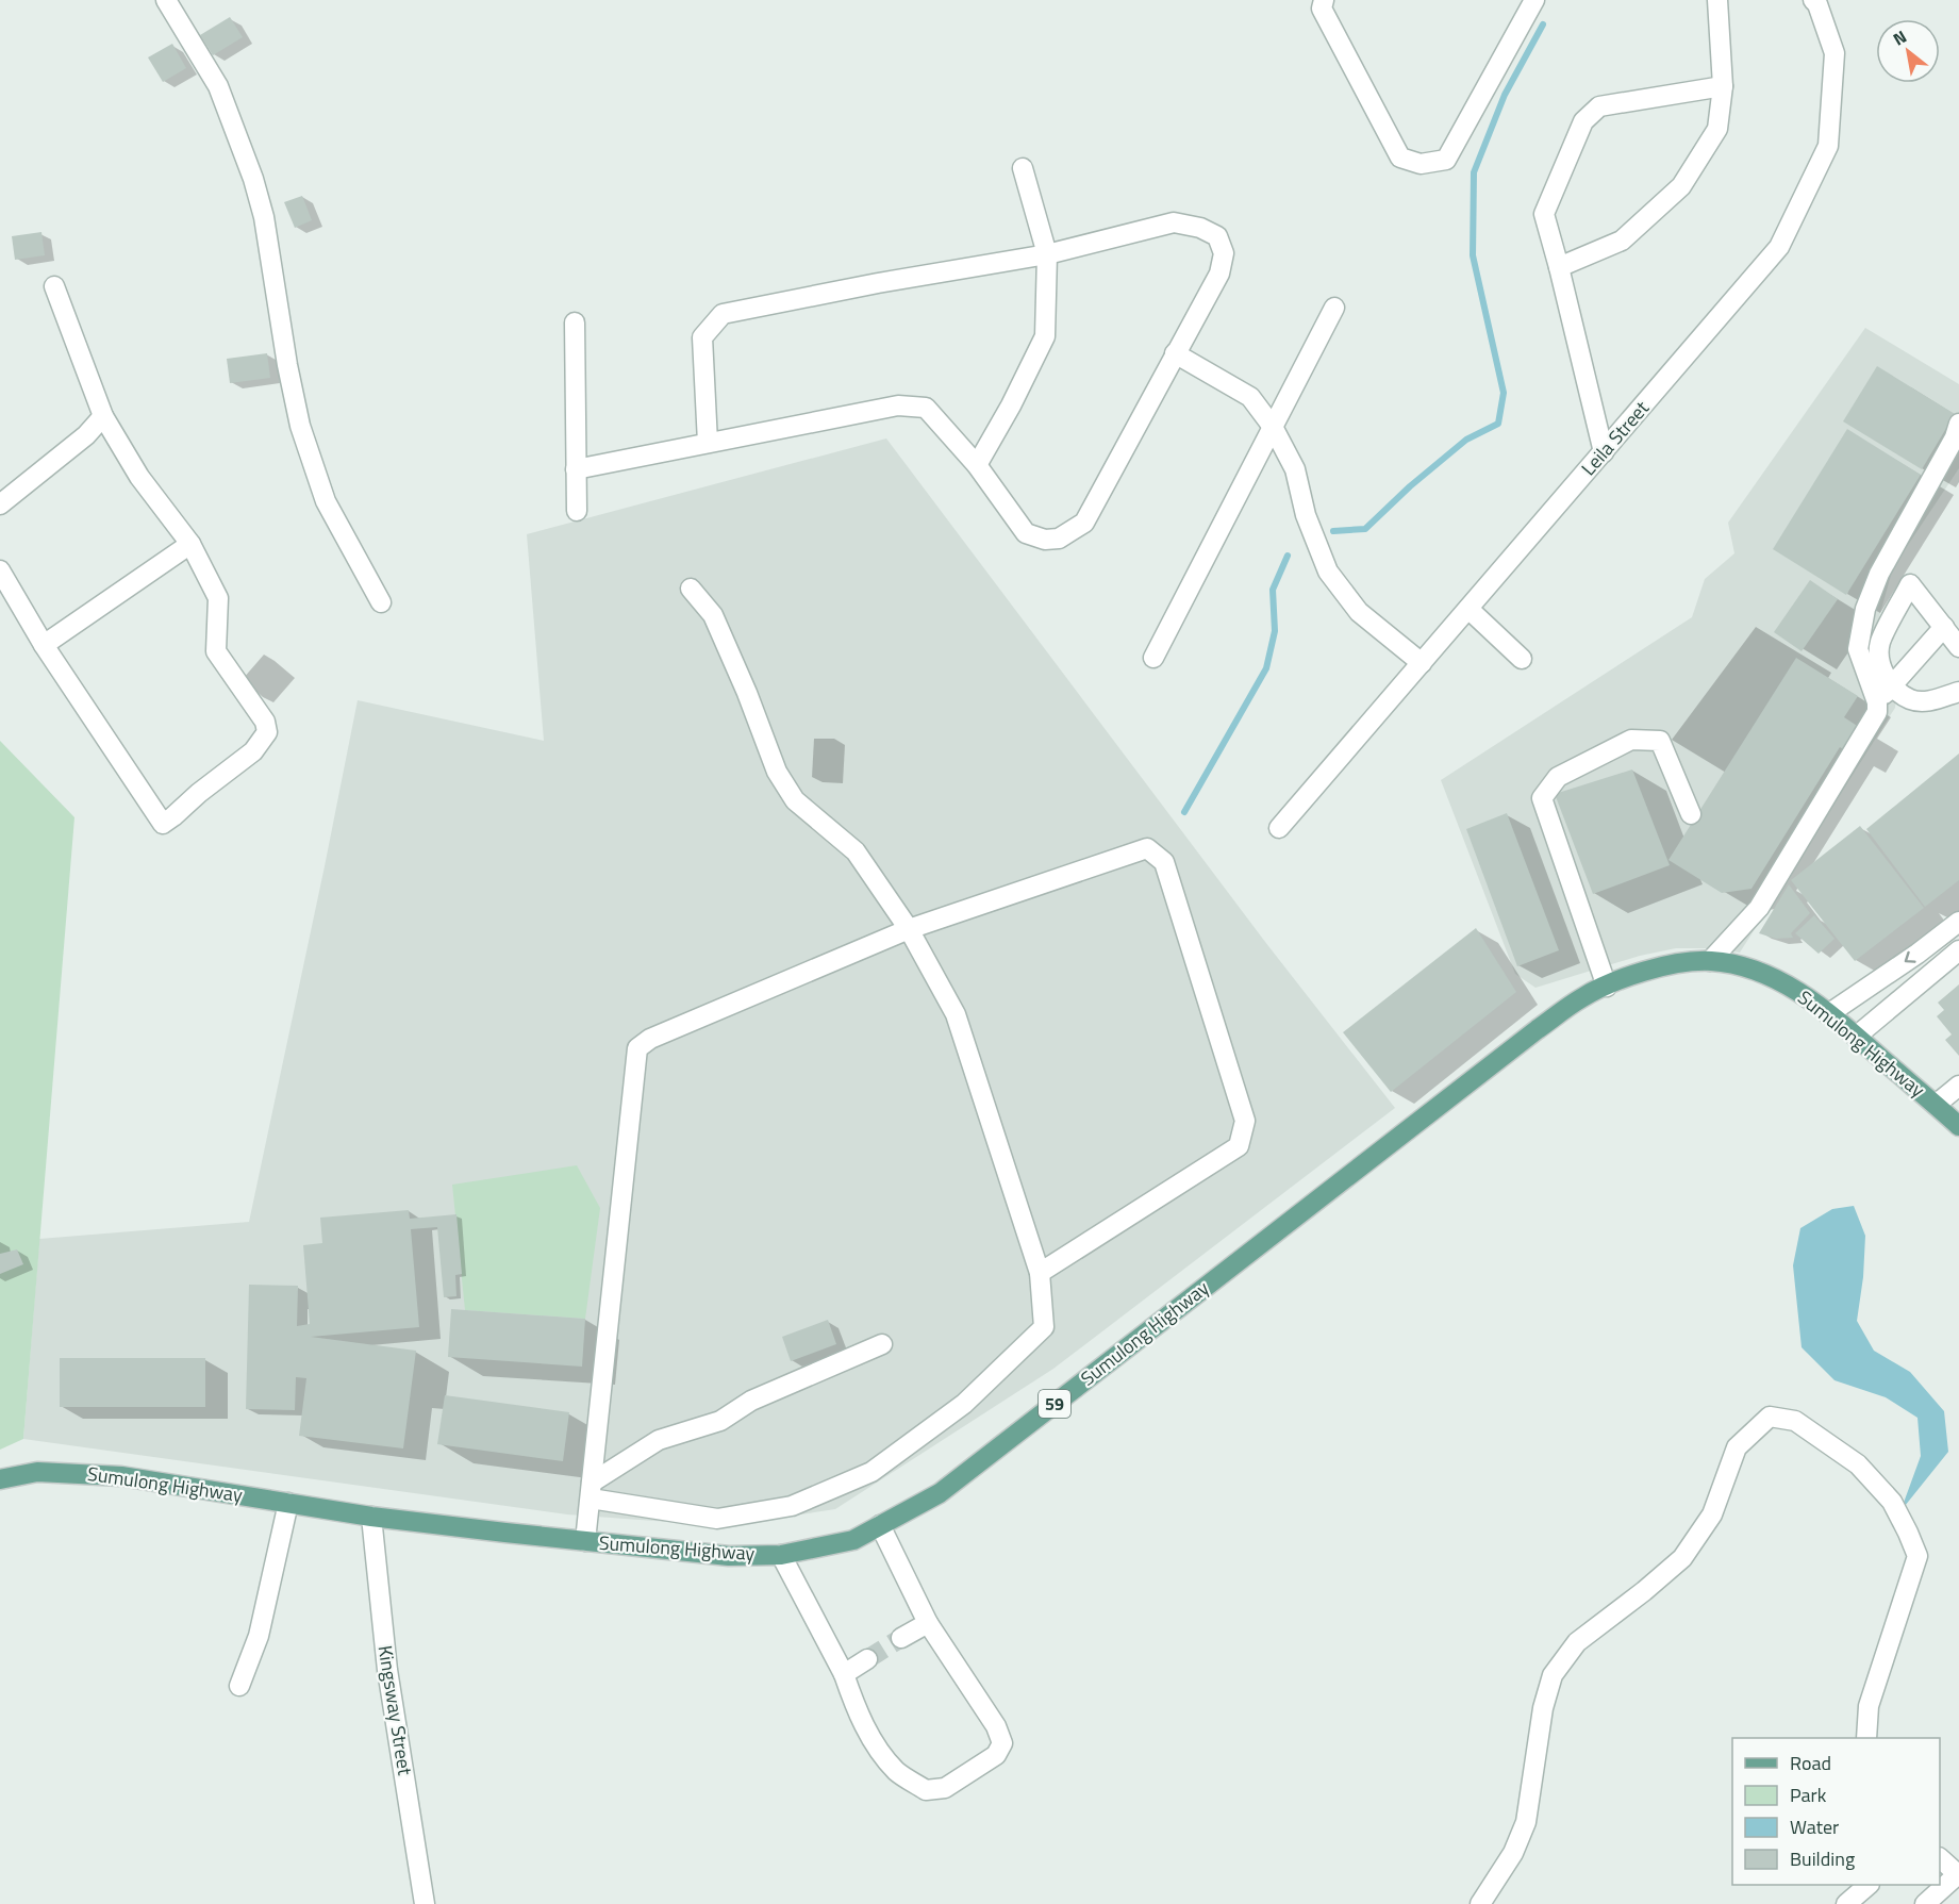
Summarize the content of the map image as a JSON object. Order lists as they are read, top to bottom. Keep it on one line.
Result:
{"streets":{"main road":["Sumulong Highway","59"],"street":["Leila Street","Kingsway Street"]},"crossings":[["Sumulong Highway","Kingsway Street"]],"legend":["Road","Park","Water","Building"],"north":"top left"}
